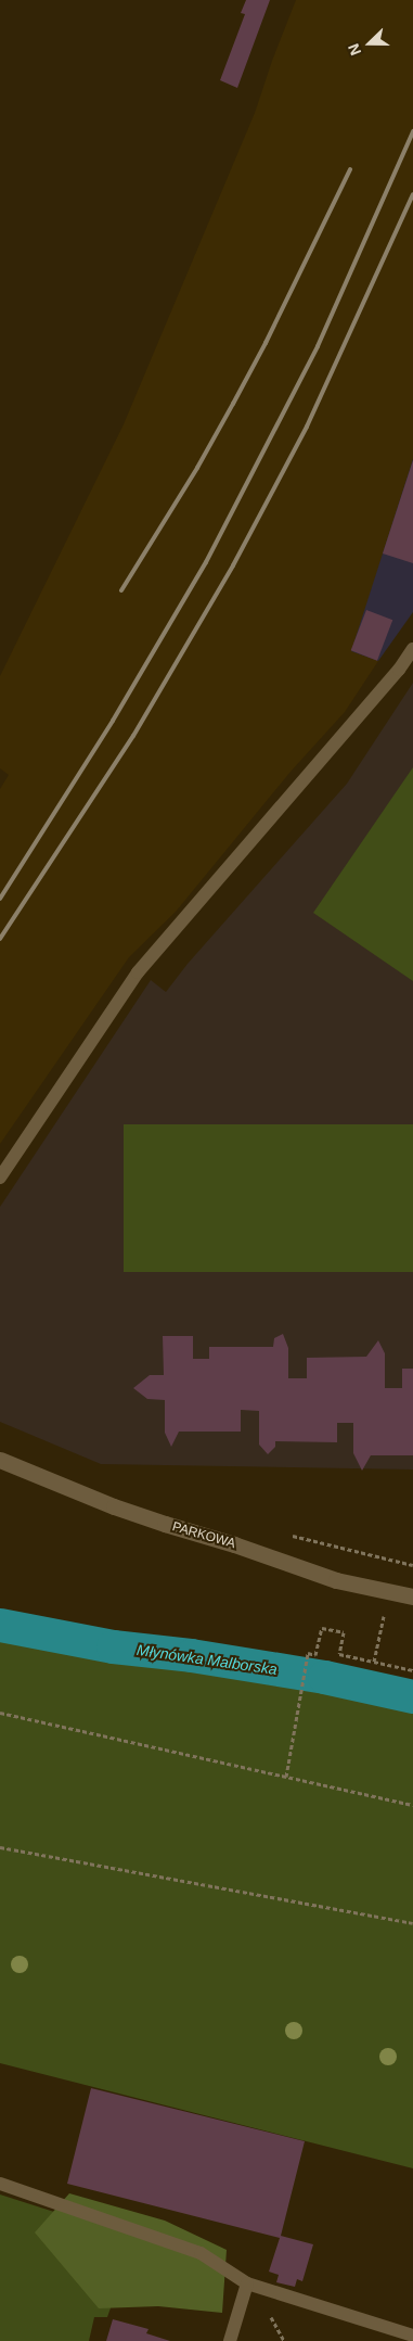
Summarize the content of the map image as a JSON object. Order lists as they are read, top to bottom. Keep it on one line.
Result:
{"streets":{"street":["PARKOWA"]},"water":["Młynówka Malborska"],"north":"left"}
